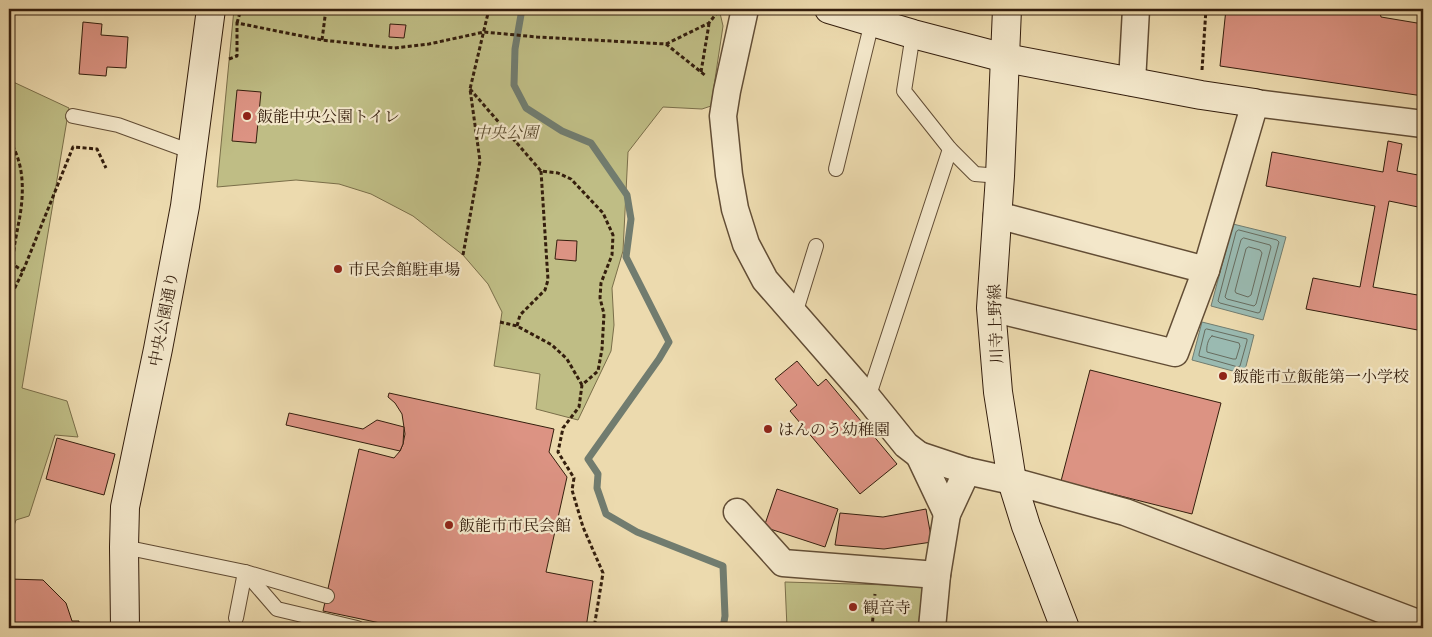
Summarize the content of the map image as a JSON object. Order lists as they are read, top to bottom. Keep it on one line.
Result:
{"streets":{"street":["中央公園通り","川寺上野線"]},"parks":["中央公園"],"places":["飯能中央公園トイレ","市民会館駐車場","飯能市立飯能第一小学校","はんのう幼稚園","飯能市市民会館","観音寺"]}
